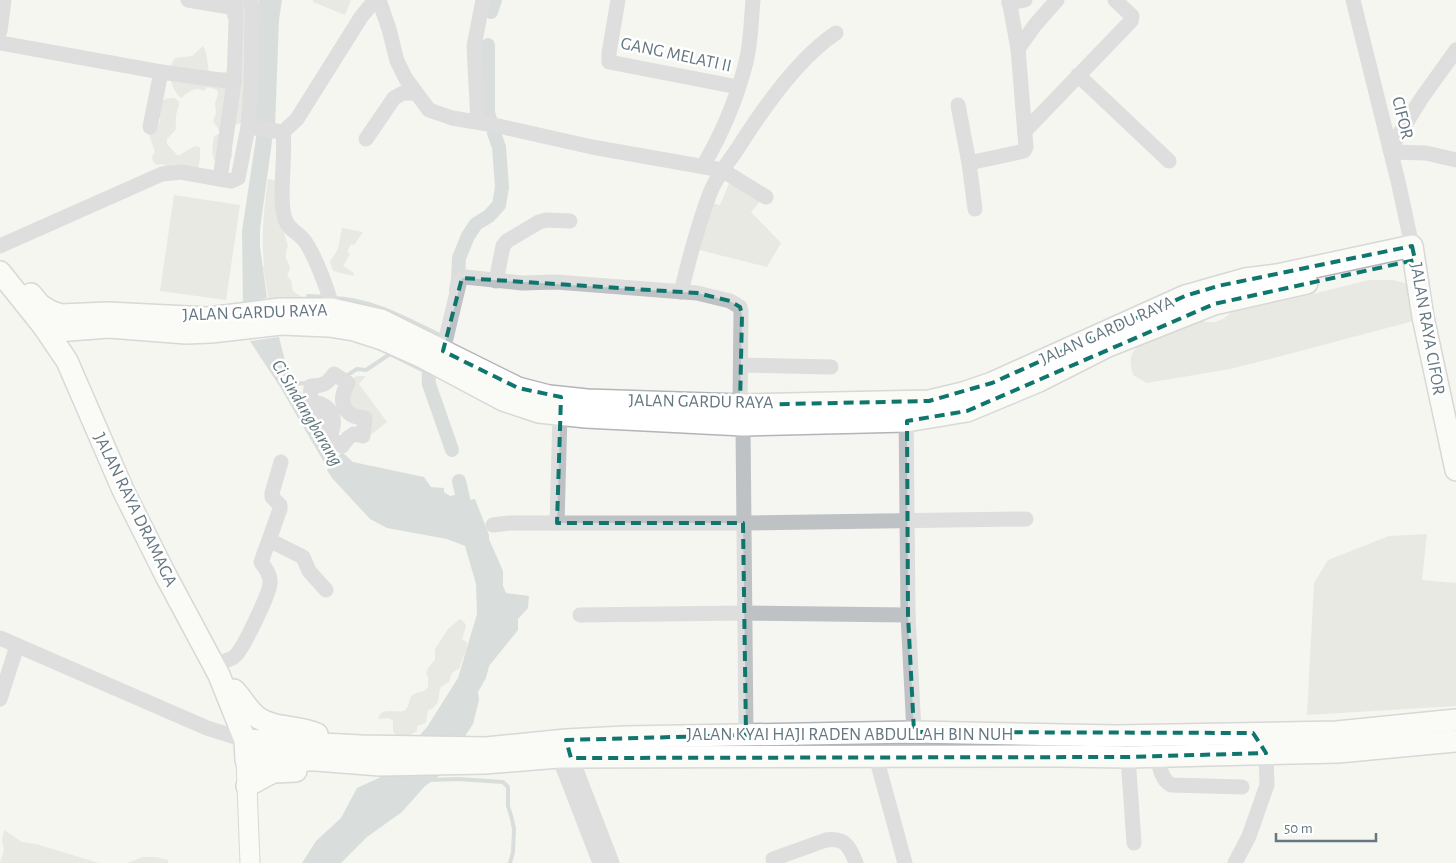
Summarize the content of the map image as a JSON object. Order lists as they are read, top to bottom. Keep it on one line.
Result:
{"streets":{"highway":["JALAN GARDU RAYA","JALAN RAYA CIFOR","JALAN RAYA DRAMAGA","JALAN KYAI HAJI RADEN ABDULLAH BIN NUH"],"street":["GANG MELATI II","CIFOR"]},"crossings":[["CIFOR","JALAN GARDU RAYA"],["CIFOR","JALAN RAYA CIFOR"],["JALAN GARDU RAYA","JALAN RAYA CIFOR"],["JALAN GARDU RAYA","JALAN RAYA DRAMAGA"],["JALAN RAYA DRAMAGA","JALAN KYAI HAJI RADEN ABDULLAH BIN NUH"]],"water":["Ci Sindangbarang"],"scale_bar":"50 m"}
